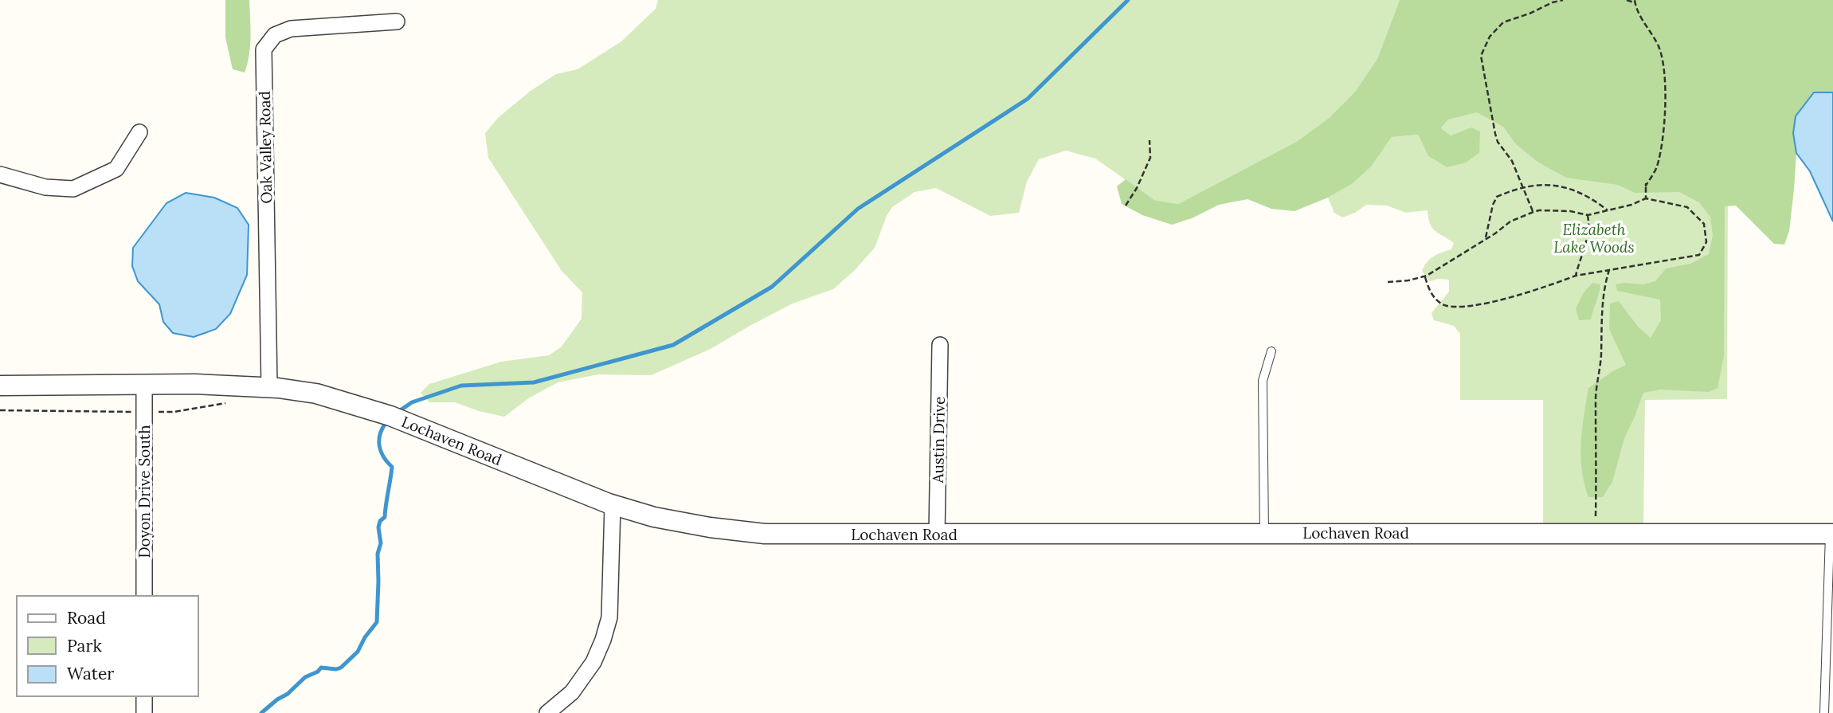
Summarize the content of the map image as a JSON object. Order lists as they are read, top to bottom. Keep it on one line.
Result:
{"streets":{"street":["Oak Valley Road","Austin Drive","Lochaven Road","Doyon Drive South"]},"crossings":[["Oak Valley Road","Lochaven Road"],["Austin Drive","Lochaven Road"],["Lochaven Road","Doyon Drive South"]],"parks":["Elizabeth Lake Woods"],"legend":["Road","Park","Water"]}
